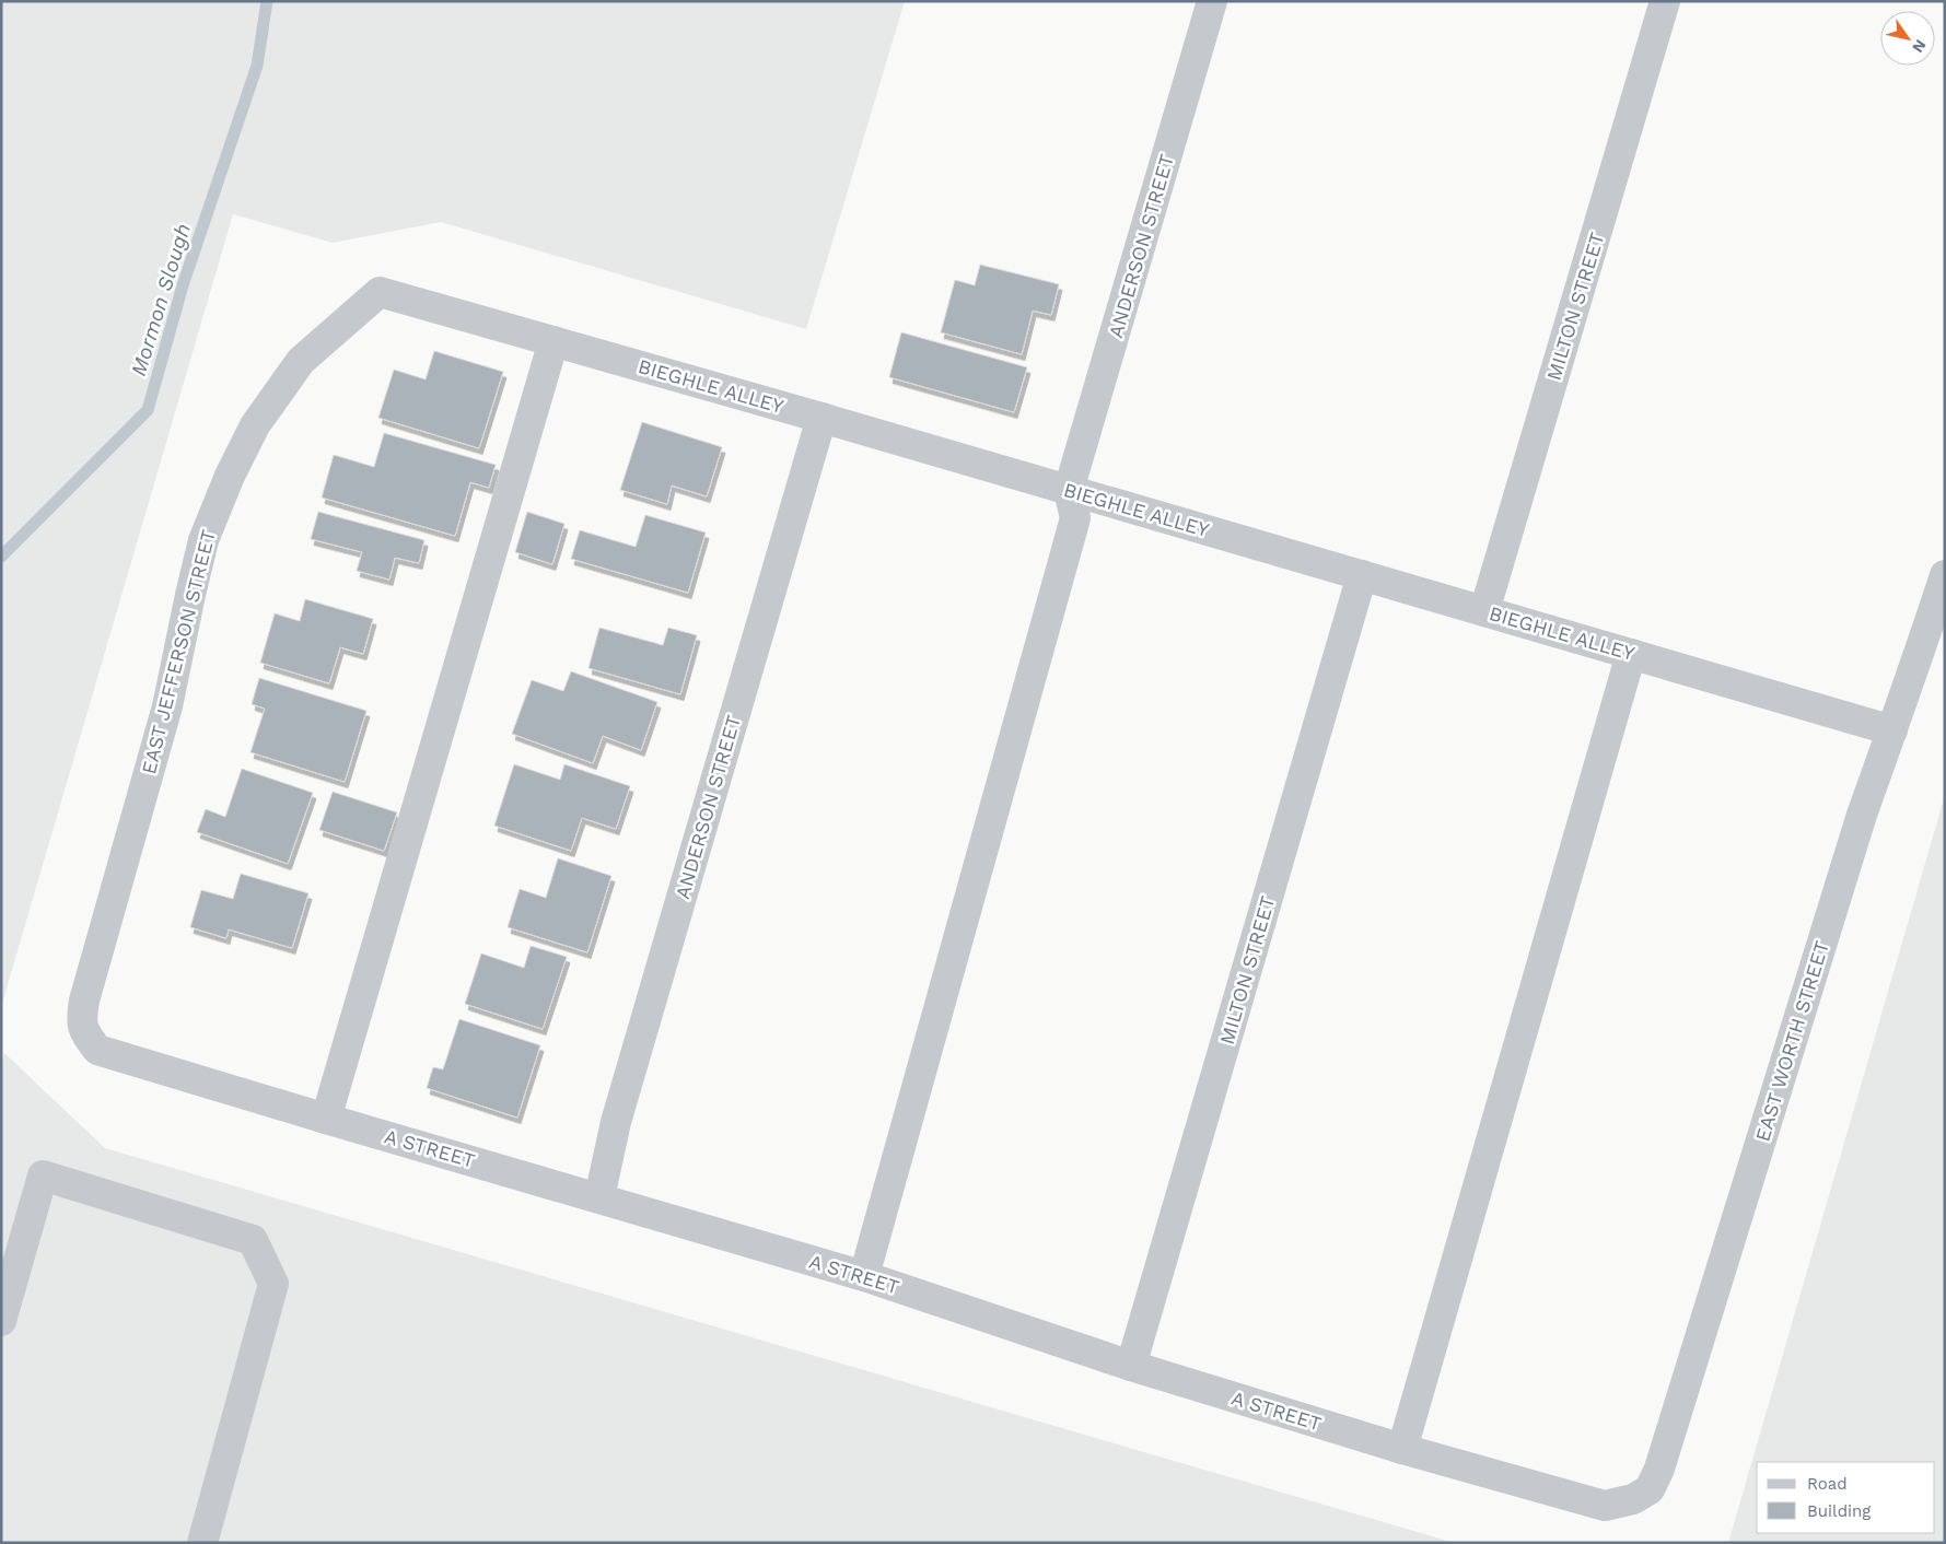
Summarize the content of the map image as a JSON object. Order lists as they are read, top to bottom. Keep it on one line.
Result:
{"streets":{"street":["ANDERSON STREET","MILTON STREET","BIEGHLE ALLEY","EAST JEFFERSON STREET","EAST WORTH STREET","A STREET"]},"crossings":[["ANDERSON STREET","BIEGHLE ALLEY"],["ANDERSON STREET","A STREET"],["MILTON STREET","BIEGHLE ALLEY"],["MILTON STREET","A STREET"],["BIEGHLE ALLEY","EAST JEFFERSON STREET"],["BIEGHLE ALLEY","EAST WORTH STREET"],["EAST JEFFERSON STREET","A STREET"],["EAST WORTH STREET","A STREET"]],"water":["Mormon Slough"],"legend":["Road","Building"],"north":"bottom right"}
